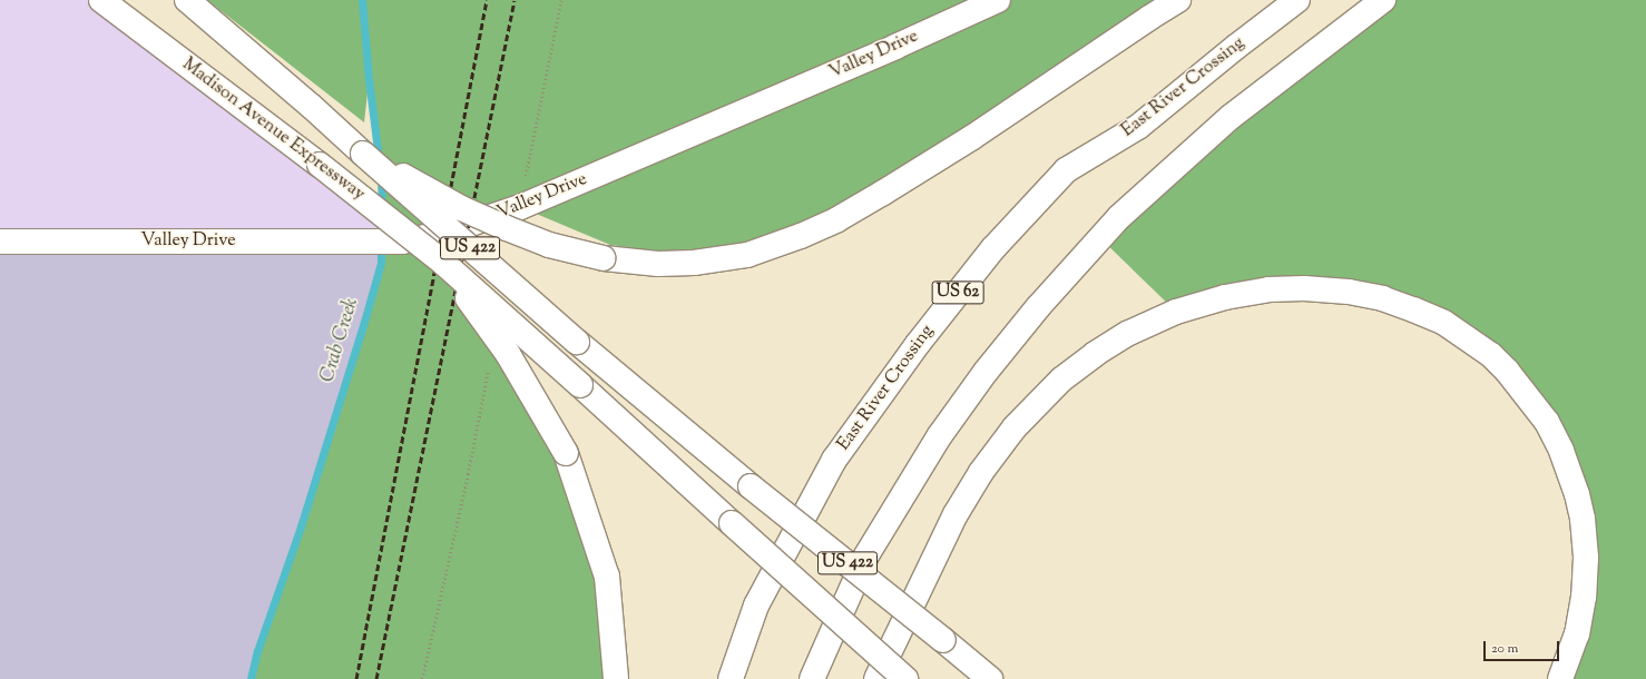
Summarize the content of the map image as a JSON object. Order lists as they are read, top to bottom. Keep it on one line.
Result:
{"streets":{"main road":["Valley Drive","East River Crossing","Madison Avenue Expressway","US 422","US 62"]},"crossings":[["Madison Avenue Expressway","US 422"]],"water":["Crab Creek"],"scale_bar":"20 m"}
